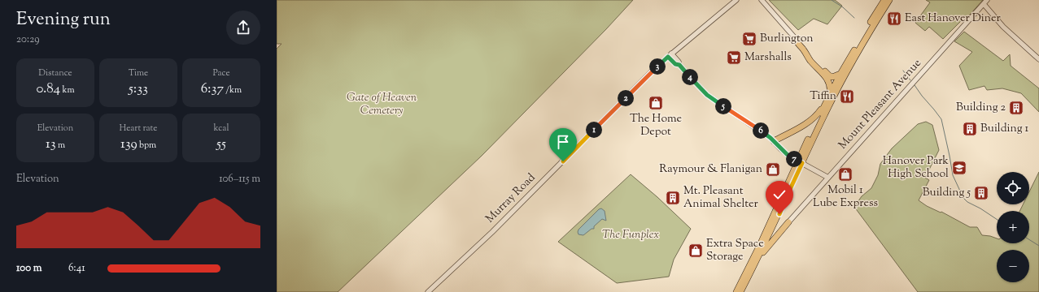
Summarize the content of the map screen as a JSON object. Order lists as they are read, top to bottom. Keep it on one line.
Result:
{"streets":{"street":["Mount Pleasant Avenue","Murray Road"]},"parks":["Gate of Heaven Cemetery","The Funplex"],"places":{"restaurant":["East Hanover Diner","Tiffin"],"supermarket":["Burlington","Marshalls"],"shop":["The Home Depot","Raymour & Flanigan","Mobil 1 Lube Express","Extra Space Storage"],"building":["Building 2","Building 1","Building 5","Mt. Pleasant Animal Shelter"],"school or university":["Hanover Park High School"]},"page":{"heading":["Evening run","20:29"],"stats":[["Distance","0.84 km"],["Time","5:33"],["Pace","6:37 /km"],["Elevation","13 m"],["Heart rate","139 bpm"],["kcal","55"]],"pins":["3","4","2","5","1","6","7"],"chart":["Elevation","106–115 m"],"map_buttons":["+","−"],"list":[{"name":"100 m","note":"6:41"}]}}
